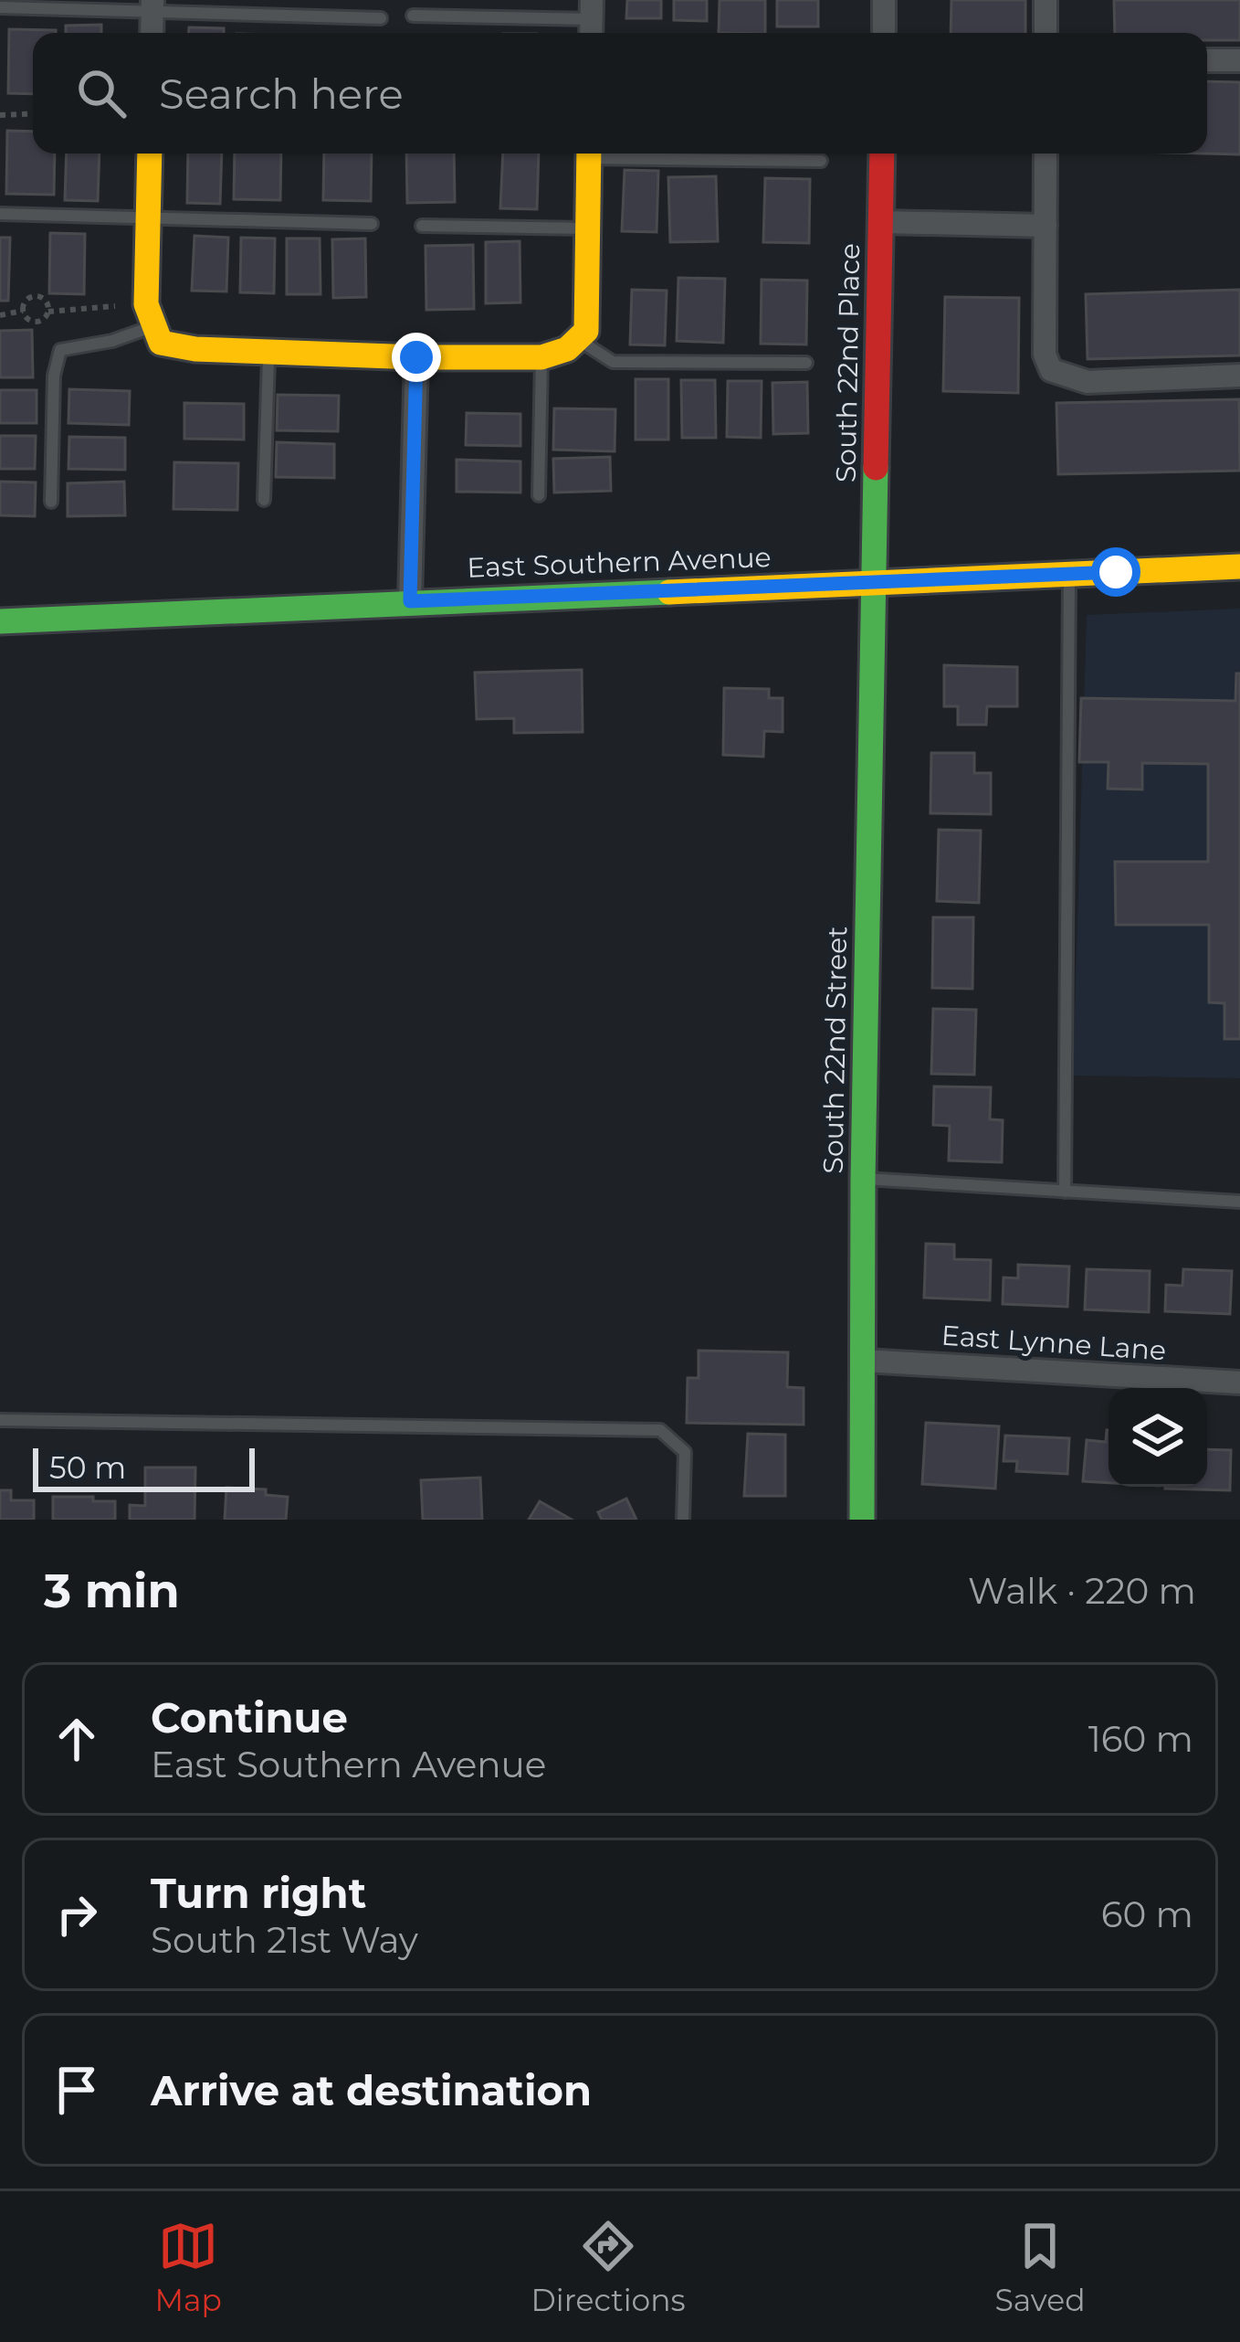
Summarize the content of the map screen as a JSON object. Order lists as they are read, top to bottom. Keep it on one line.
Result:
{"streets":{"street":["South 22nd Place","East Southern Avenue","South 22nd Street","East Lynne Lane"]},"crossings":[["South 22nd Place","East Southern Avenue"],["South 22nd Place","South 22nd Street"],["East Southern Avenue","South 22nd Street"],["South 22nd Street","East Lynne Lane"]],"scale_bar":"50 m","page":{"search":"Search here","scale":"50 m","heading":["3 min","Walk · 220 m"],"list":[["Continue","East Southern Avenue","160 m"],["Turn right","South 21st Way","60 m"],"Arrive at destination"],"nav":["Map","Directions","Saved"]}}
